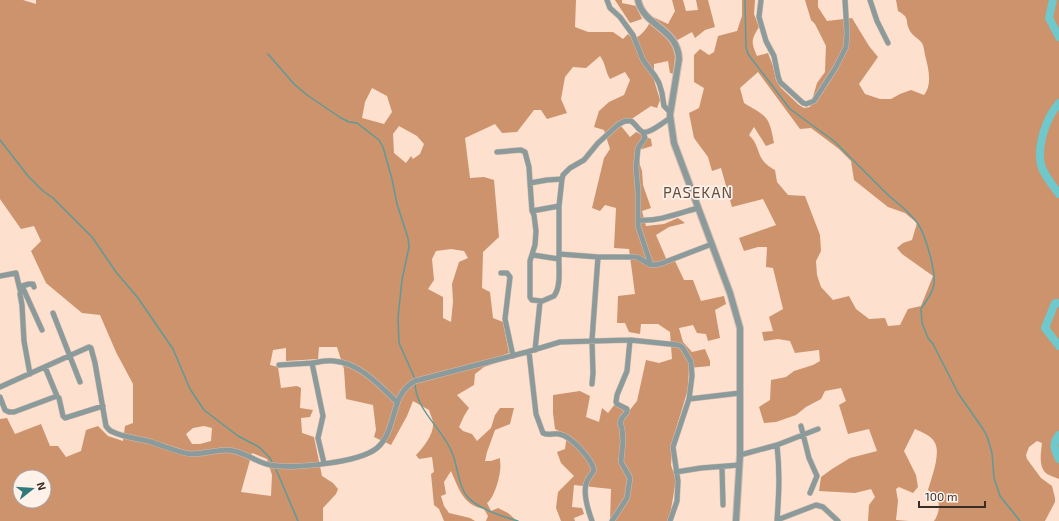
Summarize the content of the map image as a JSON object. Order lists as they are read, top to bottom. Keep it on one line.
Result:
{"districts":["PASEKAN"],"scale_bar":"100 m","north":"right"}
